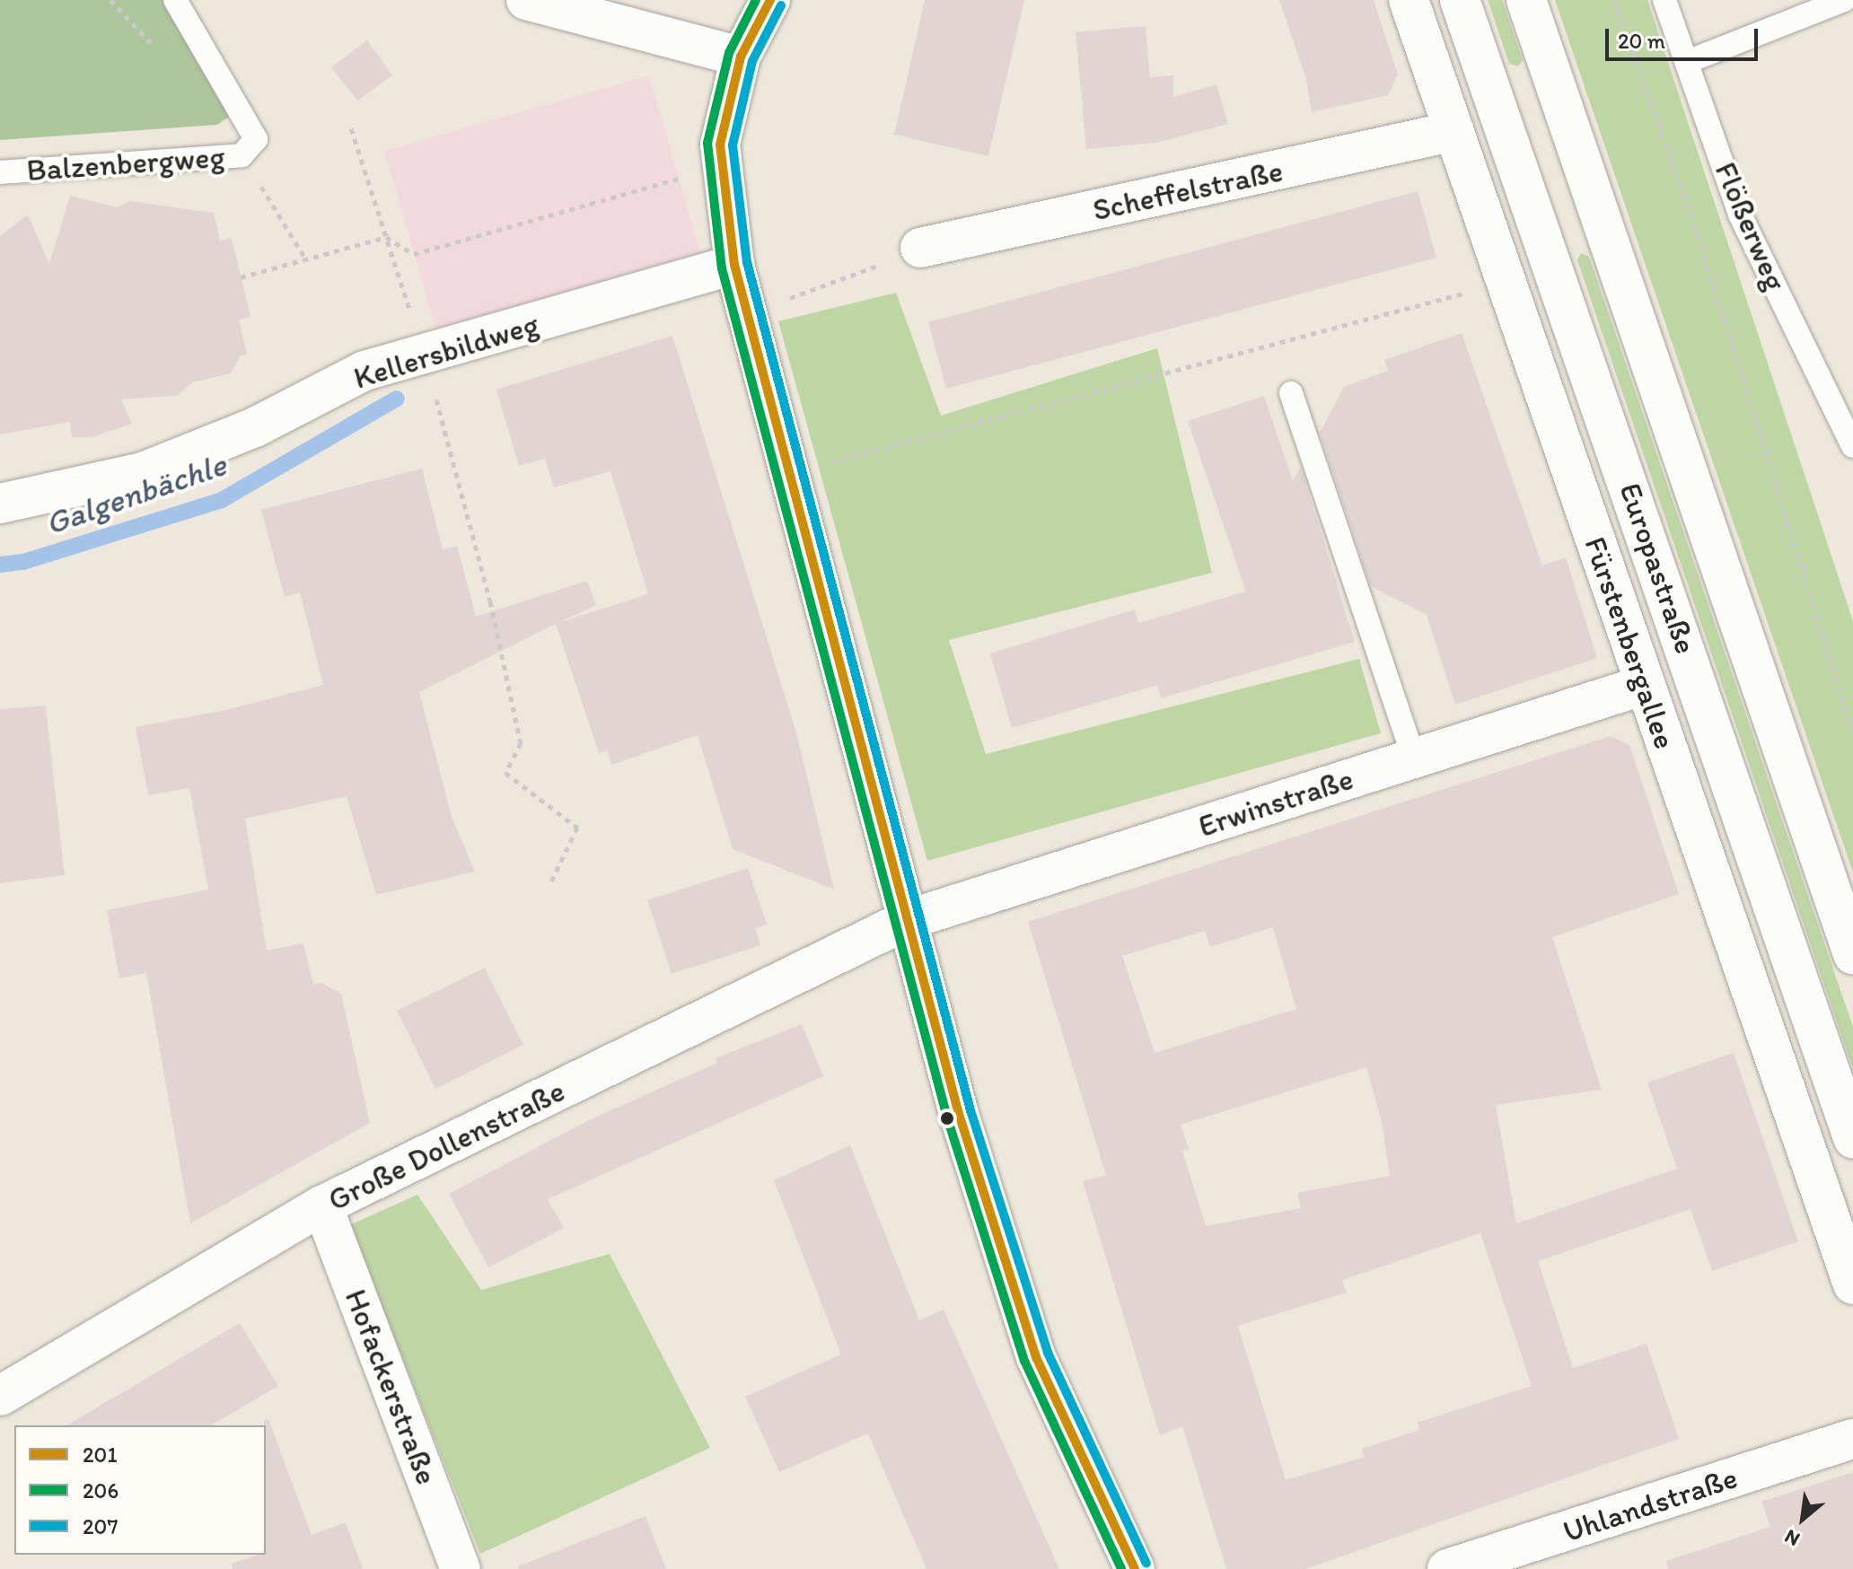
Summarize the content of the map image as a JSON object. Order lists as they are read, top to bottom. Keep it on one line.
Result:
{"streets":{"street":["Scheffelstraße","Kellersbildweg","Europastraße","Fürstenbergallee","Erwinstraße","Große Dollenstraße","Hofackerstraße","Uhlandstraße"],"lane":["Balzenbergweg","Flößerweg"]},"crossings":[["Scheffelstraße","Fürstenbergallee"],["Fürstenbergallee","Erwinstraße"],["Erwinstraße","Große Dollenstraße"],["Große Dollenstraße","Hofackerstraße"]],"water":["Galgenbächle"],"lines":["transit line 201","transit line 206","transit line 207"],"legend":["201","206","207"],"scale_bar":"20 m","north":"bottom left"}
